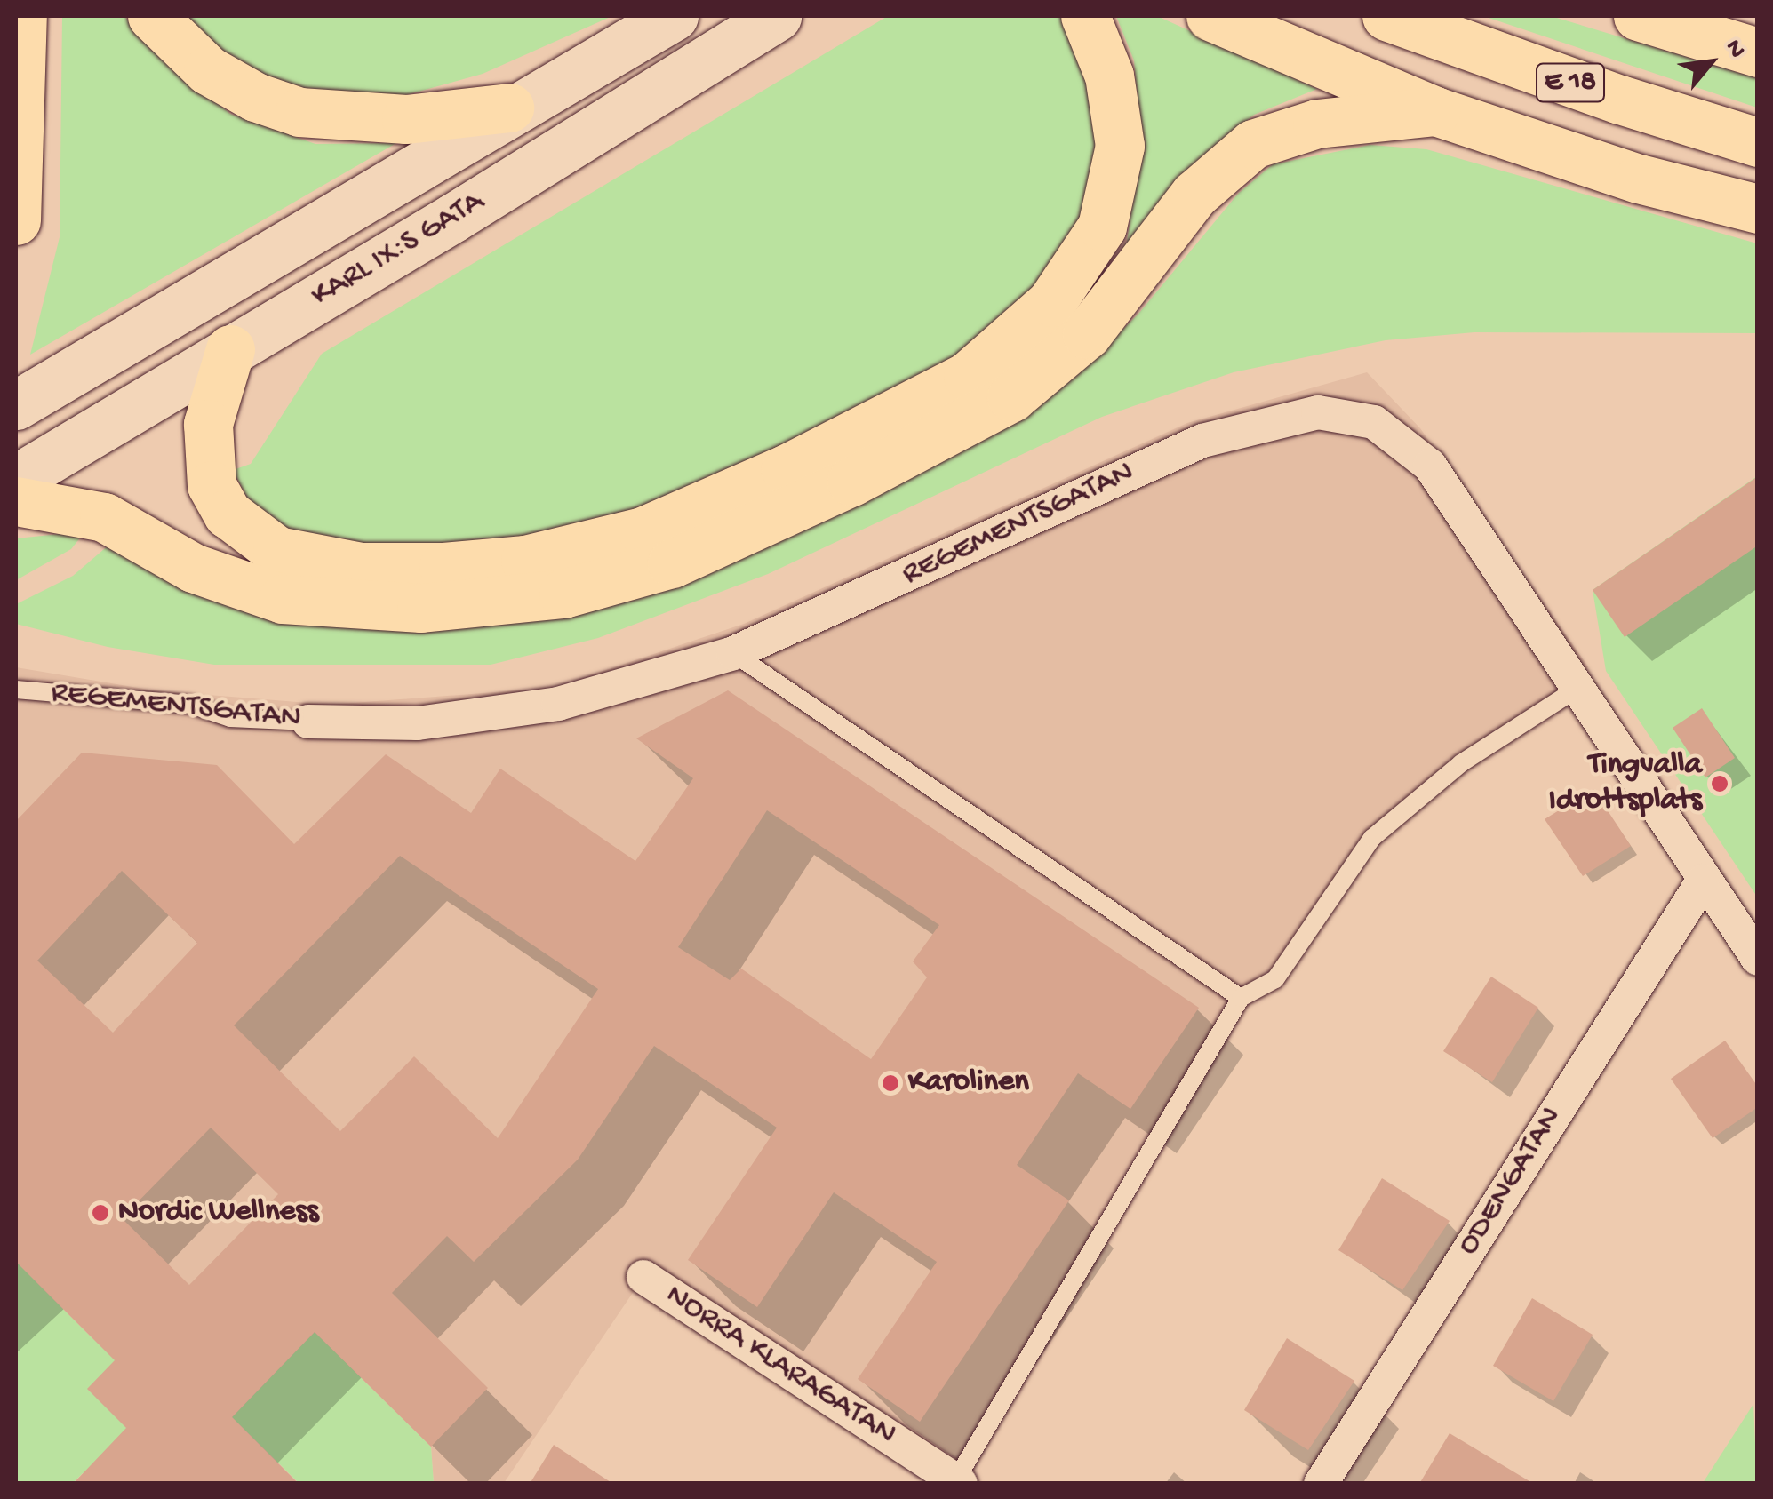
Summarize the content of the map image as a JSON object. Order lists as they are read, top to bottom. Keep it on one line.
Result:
{"streets":{"highway":["E 18"],"street":["KARL IX:S GATA","REGEMENTSGATAN","ODENGATAN","NORRA KLARAGATAN"]},"crossings":[["REGEMENTSGATAN","ODENGATAN"]],"places":["Tingvalla Idrottsplats","Karolinen","Nordic Wellness"],"north":"top right"}
